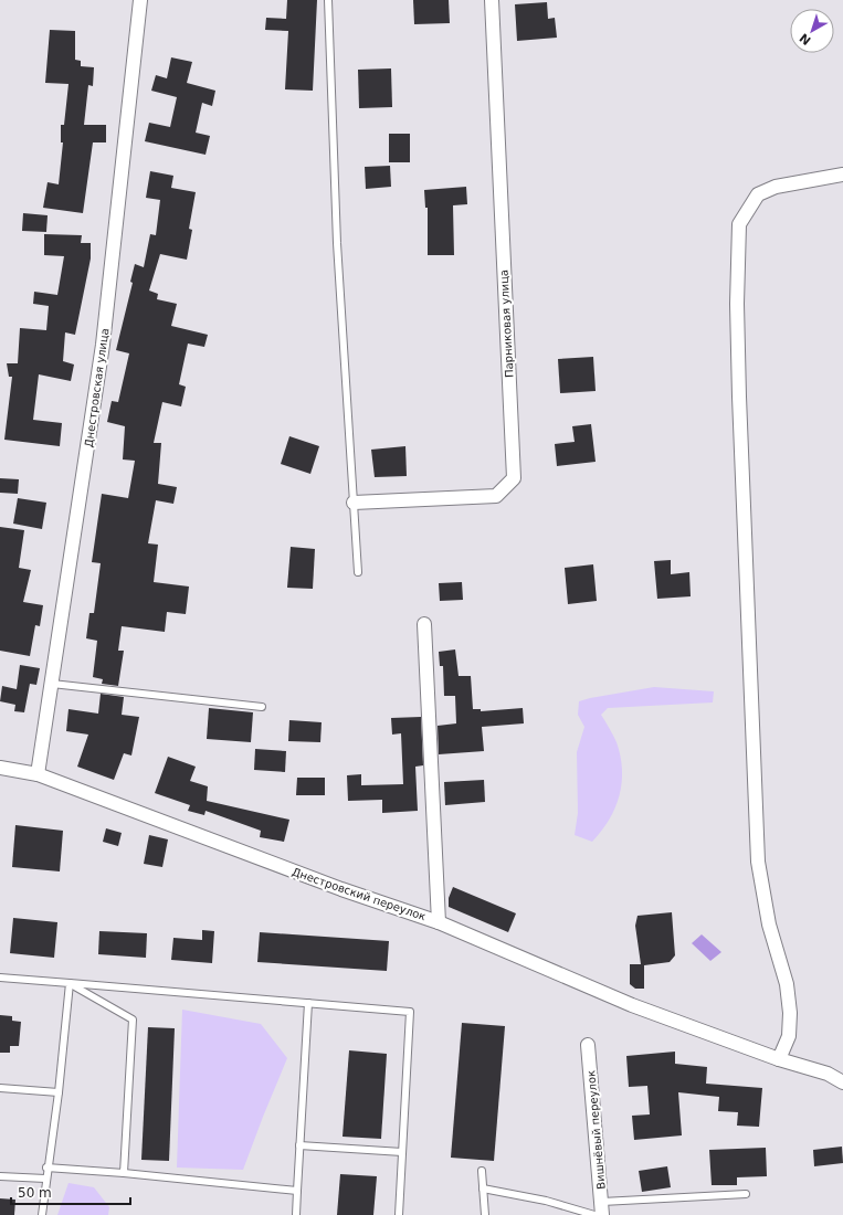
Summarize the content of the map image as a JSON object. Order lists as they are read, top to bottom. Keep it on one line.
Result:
{"streets":{"street":["Парниковая улица","Днестровская улица","Днестровский переулок","Вишнёвый переулок"]},"crossings":[["Днестровская улица","Днестровский переулок"]],"scale_bar":"50 m","north":"bottom left"}
